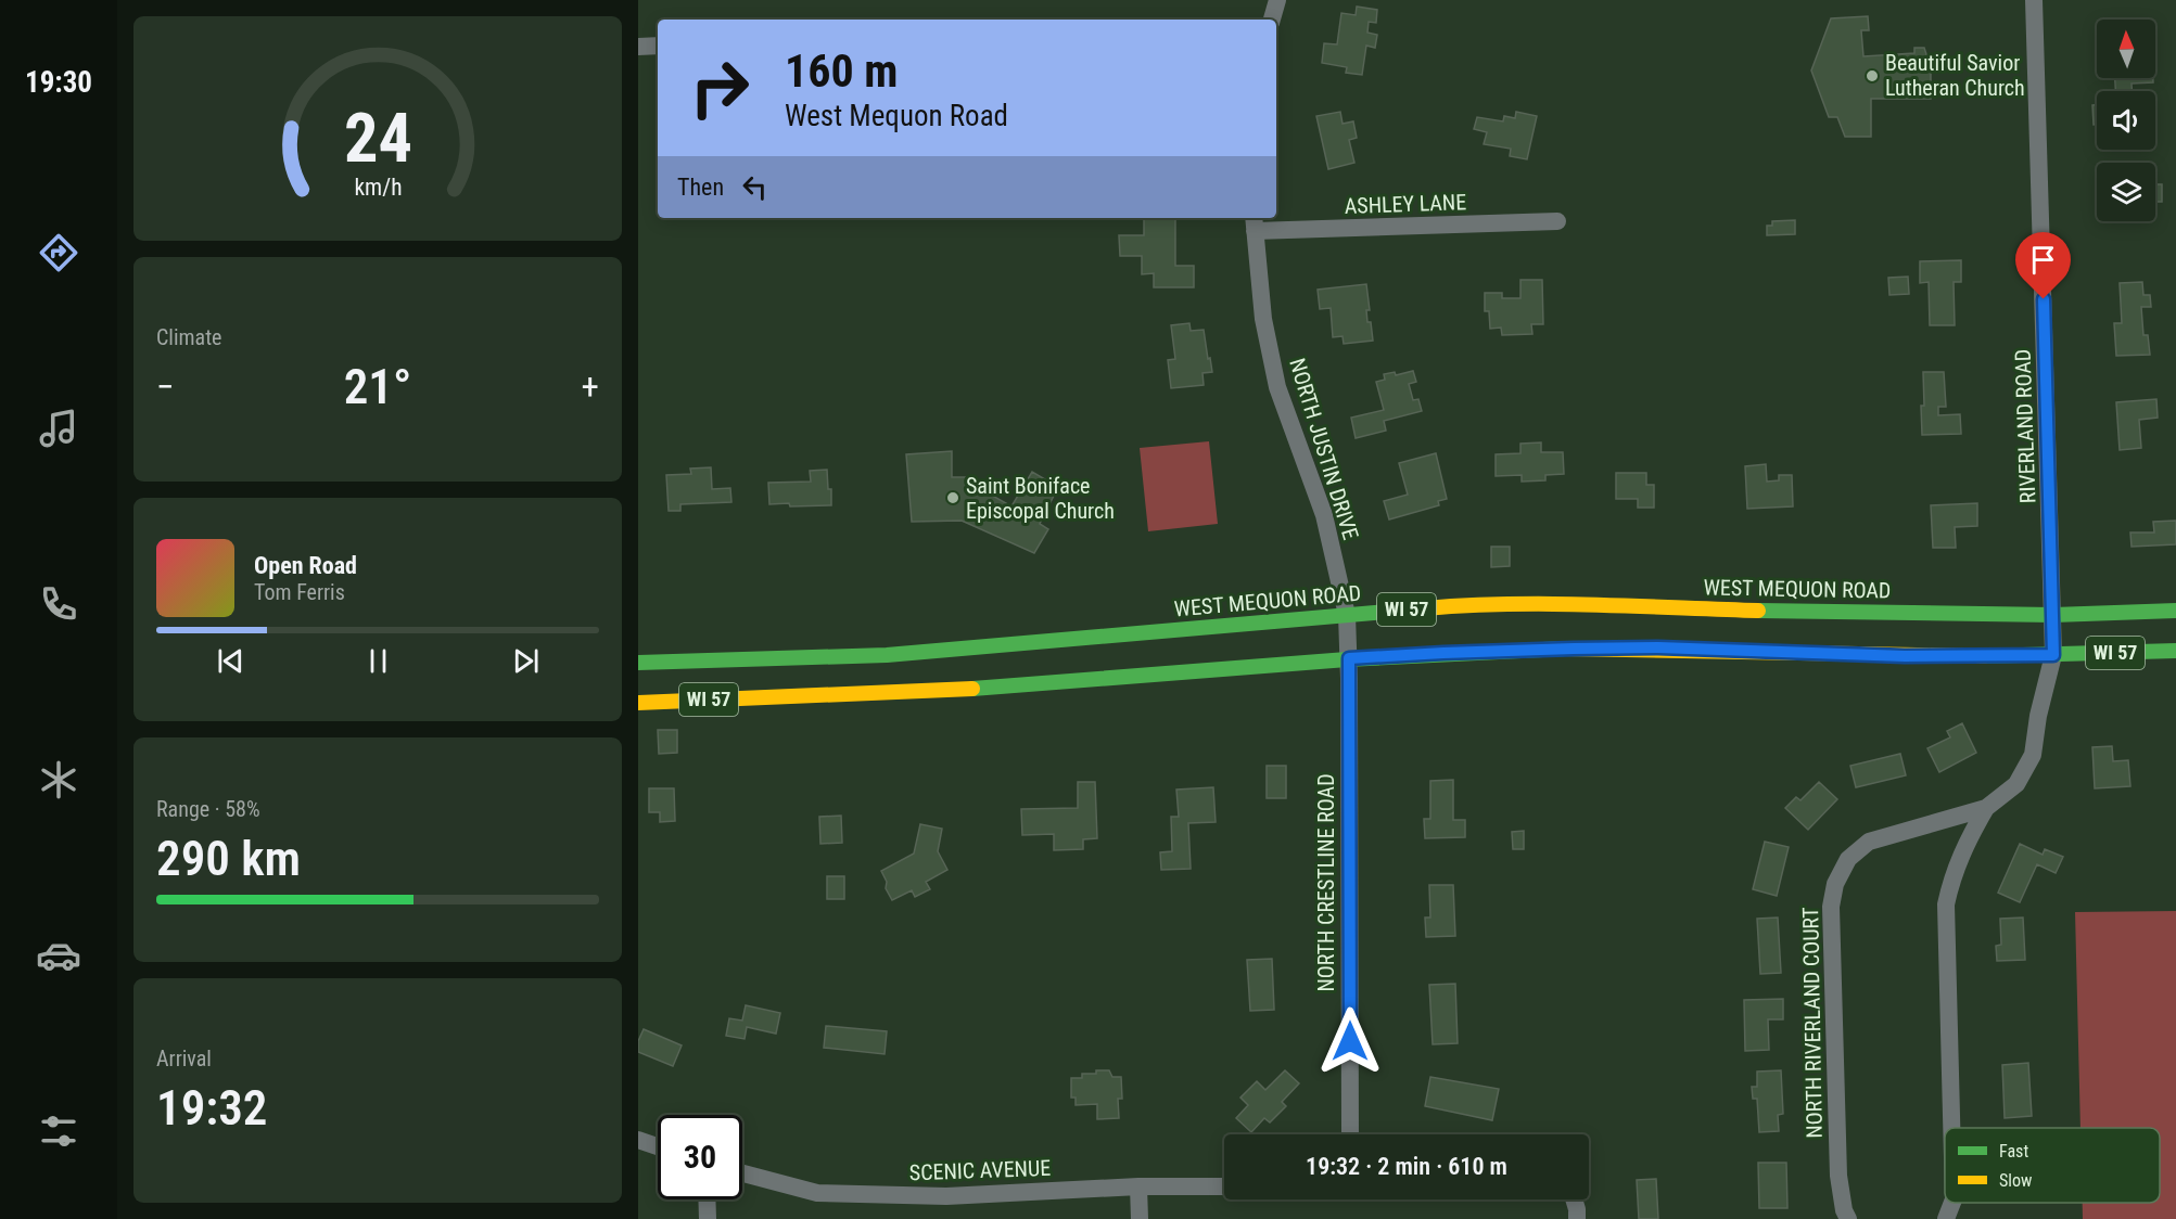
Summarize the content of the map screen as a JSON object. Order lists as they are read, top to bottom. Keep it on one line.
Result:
{"streets":{"main road":["WEST MEQUON ROAD","WI 57"],"street":["ASHLEY LANE","RIVERLAND ROAD","NORTH JUSTIN DRIVE","NORTH CRESTLINE ROAD","NORTH RIVERLAND COURT","SCENIC AVENUE"]},"crossings":[["ASHLEY LANE","NORTH JUSTIN DRIVE"],["RIVERLAND ROAD","WEST MEQUON ROAD"],["RIVERLAND ROAD","WI 57"],["RIVERLAND ROAD","NORTH RIVERLAND COURT"],["NORTH JUSTIN DRIVE","WEST MEQUON ROAD"],["NORTH JUSTIN DRIVE","WI 57"],["NORTH JUSTIN DRIVE","NORTH CRESTLINE ROAD"],["WI 57","NORTH CRESTLINE ROAD"],["WI 57","NORTH RIVERLAND COURT"]],"places":["Beautiful Savior Lutheran Church","Saint Boniface Episcopal Church"],"legend":["Fast","Slow"],"north":"top","page":{"tabs":"19:30","turn":["160 m","West Mequon Road"],"then":"Then","tile":["Climate",["Range · 58%","290 km"],["Arrival","19:32"]],"heat":["−","21°","+"],"song":["Open Road","Tom Ferris"],"limit":"30","trip":"19:32 · 2 min · 610 m","gauge":["24","km/h"]}}
